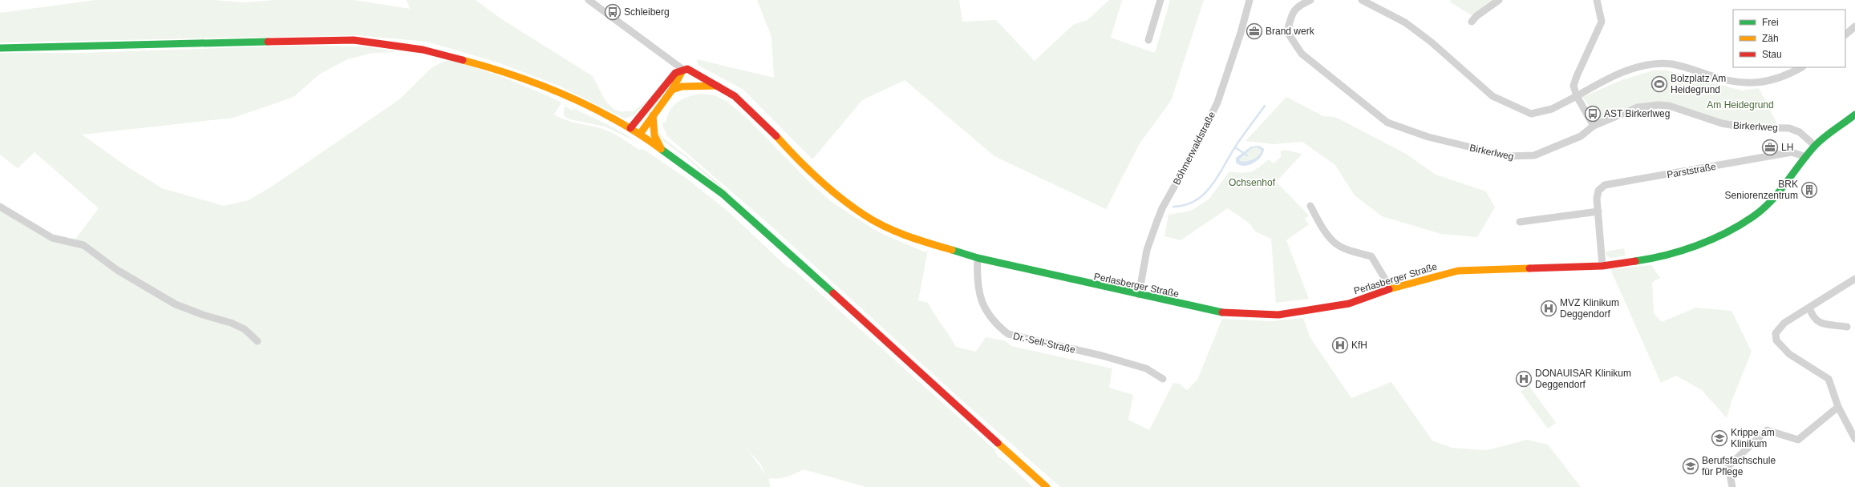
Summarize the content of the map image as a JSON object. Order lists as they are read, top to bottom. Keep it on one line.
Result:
{"streets":{"street":["Birkerlweg","Böhmerwaldstraße","Parststraße","Perlasberger Straße","Dr.-Sell-Straße"]},"crossings":[["Birkerlweg","Perlasberger Straße"],["Böhmerwaldstraße","Perlasberger Straße"],["Parststraße","Perlasberger Straße"],["Perlasberger Straße","Dr.-Sell-Straße"]],"parks":["Am Heidegrund","Ochsenhof"],"places":{"bus stop":["Schleiberg","AST Birkerlweg"],"office":["Brand werk","LH"],"sports":["Bolzplatz Am Heidegrund"],"building":["BRK Seniorenzentrum"],"hospital":["MVZ Klinikum Deggendorf","KfH","DONAUISAR Klinikum Deggendorf"],"school or university":["Krippe am Klinikum","Berufsfachschule für Pflege"]},"legend":["Frei","Zäh","Stau"]}
